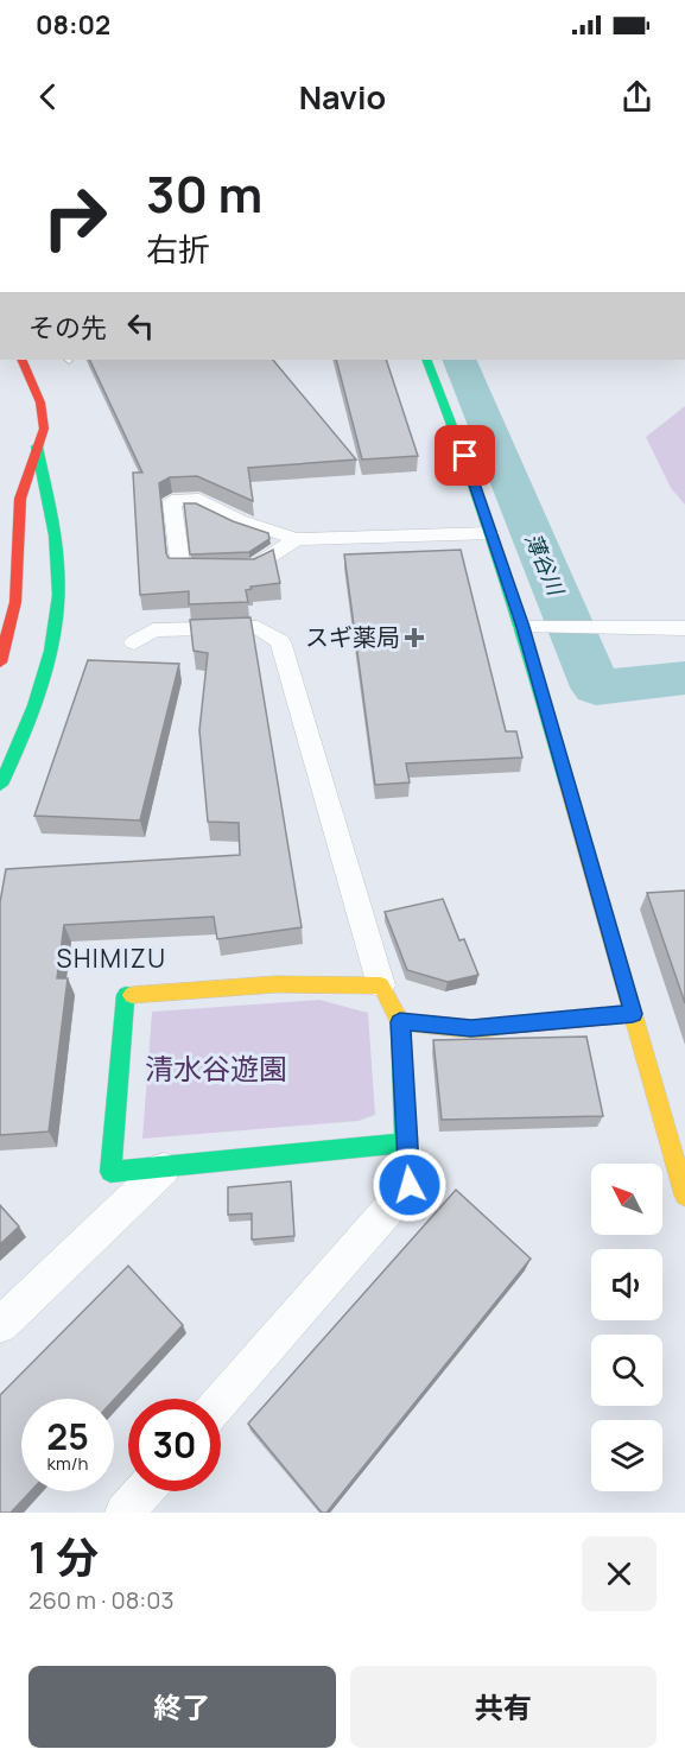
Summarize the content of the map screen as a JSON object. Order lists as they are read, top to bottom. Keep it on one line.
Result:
{"districts":["SHIMIZU"],"water":["薄谷川"],"parks":["清水谷遊園"],"places":{"health":["スギ薬局"]},"north":"top left","page":{"status":"08:02","header":"Navio","turn":["30 m","右折"],"then":"その先","speed":"25 km/h","limit":"30","heading":["1 分","260 m · 08:03"],"buttons":["終了","共有"]}}
